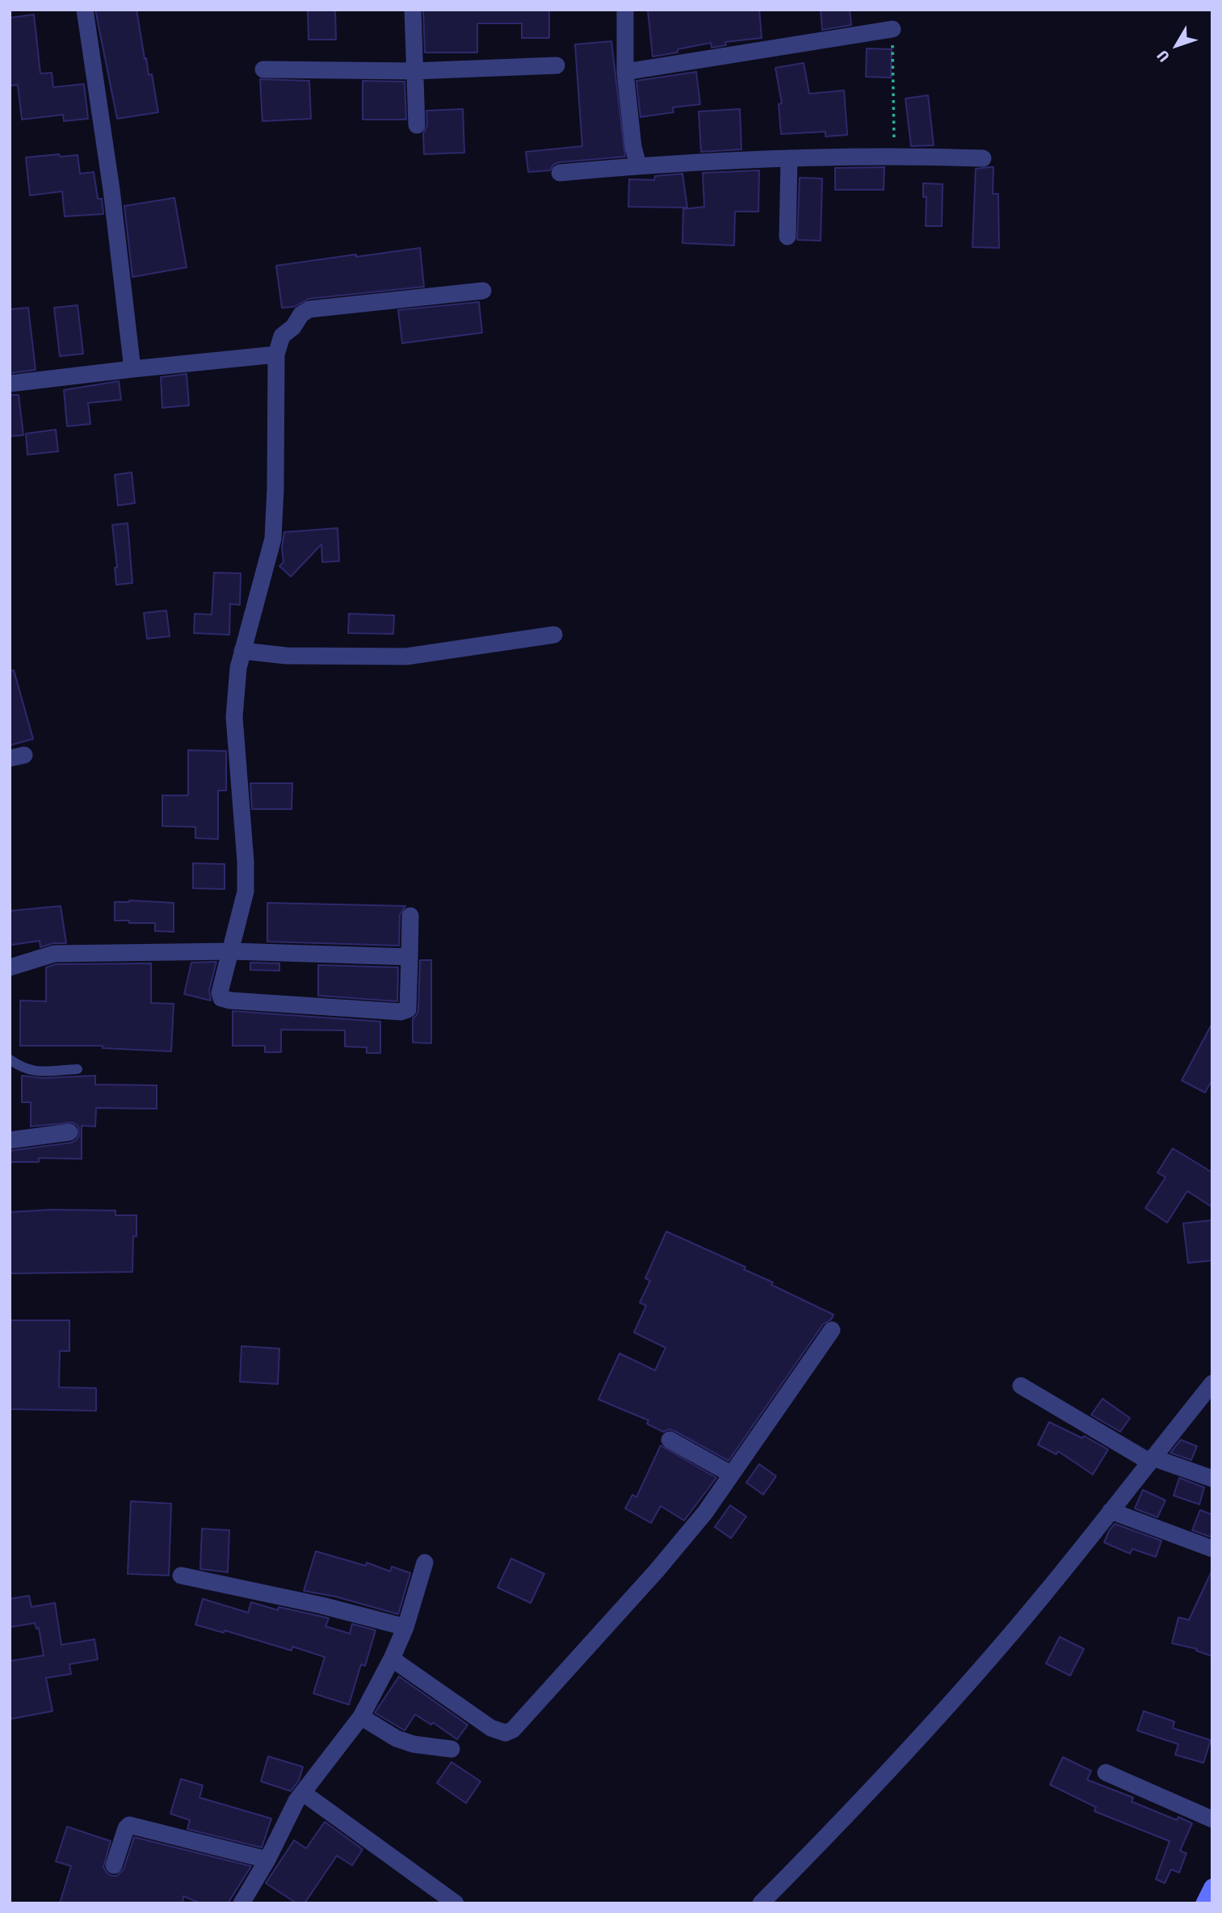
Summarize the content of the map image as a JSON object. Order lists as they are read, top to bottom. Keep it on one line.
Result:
{"north":"bottom left"}
